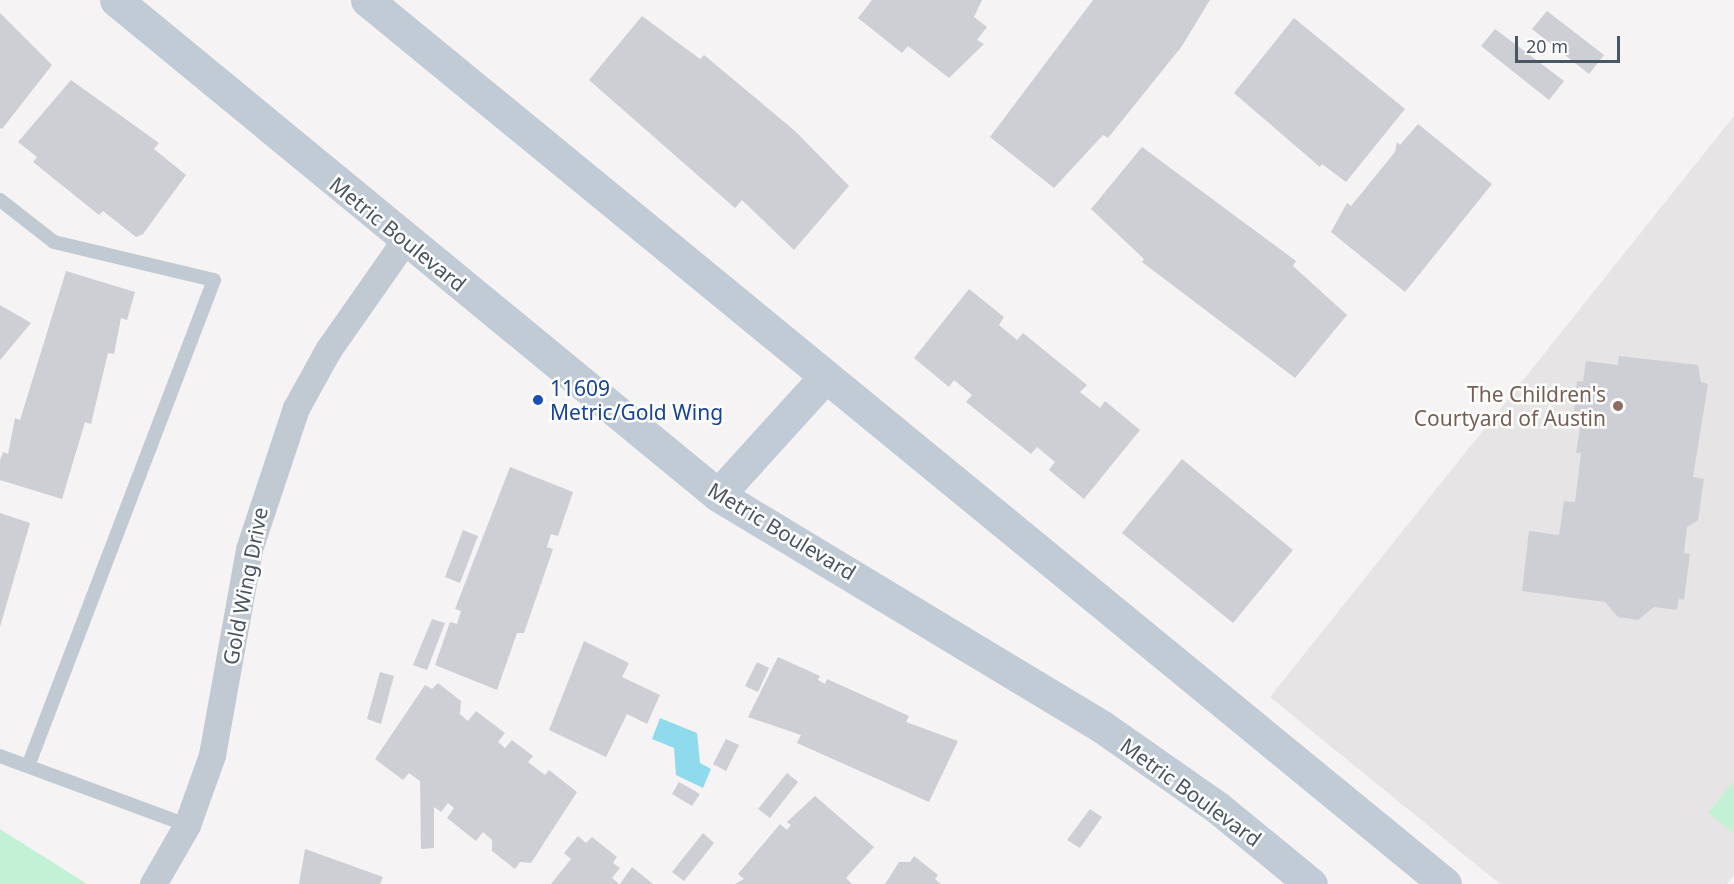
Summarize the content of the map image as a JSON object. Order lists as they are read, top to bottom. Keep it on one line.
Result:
{"streets":{"main road":["Metric Boulevard"],"street":["Gold Wing Drive"]},"crossings":[["Metric Boulevard","Gold Wing Drive"]],"places":["11609 Metric/Gold Wing","The Children's Courtyard of Austin"],"scale_bar":"20 m"}
